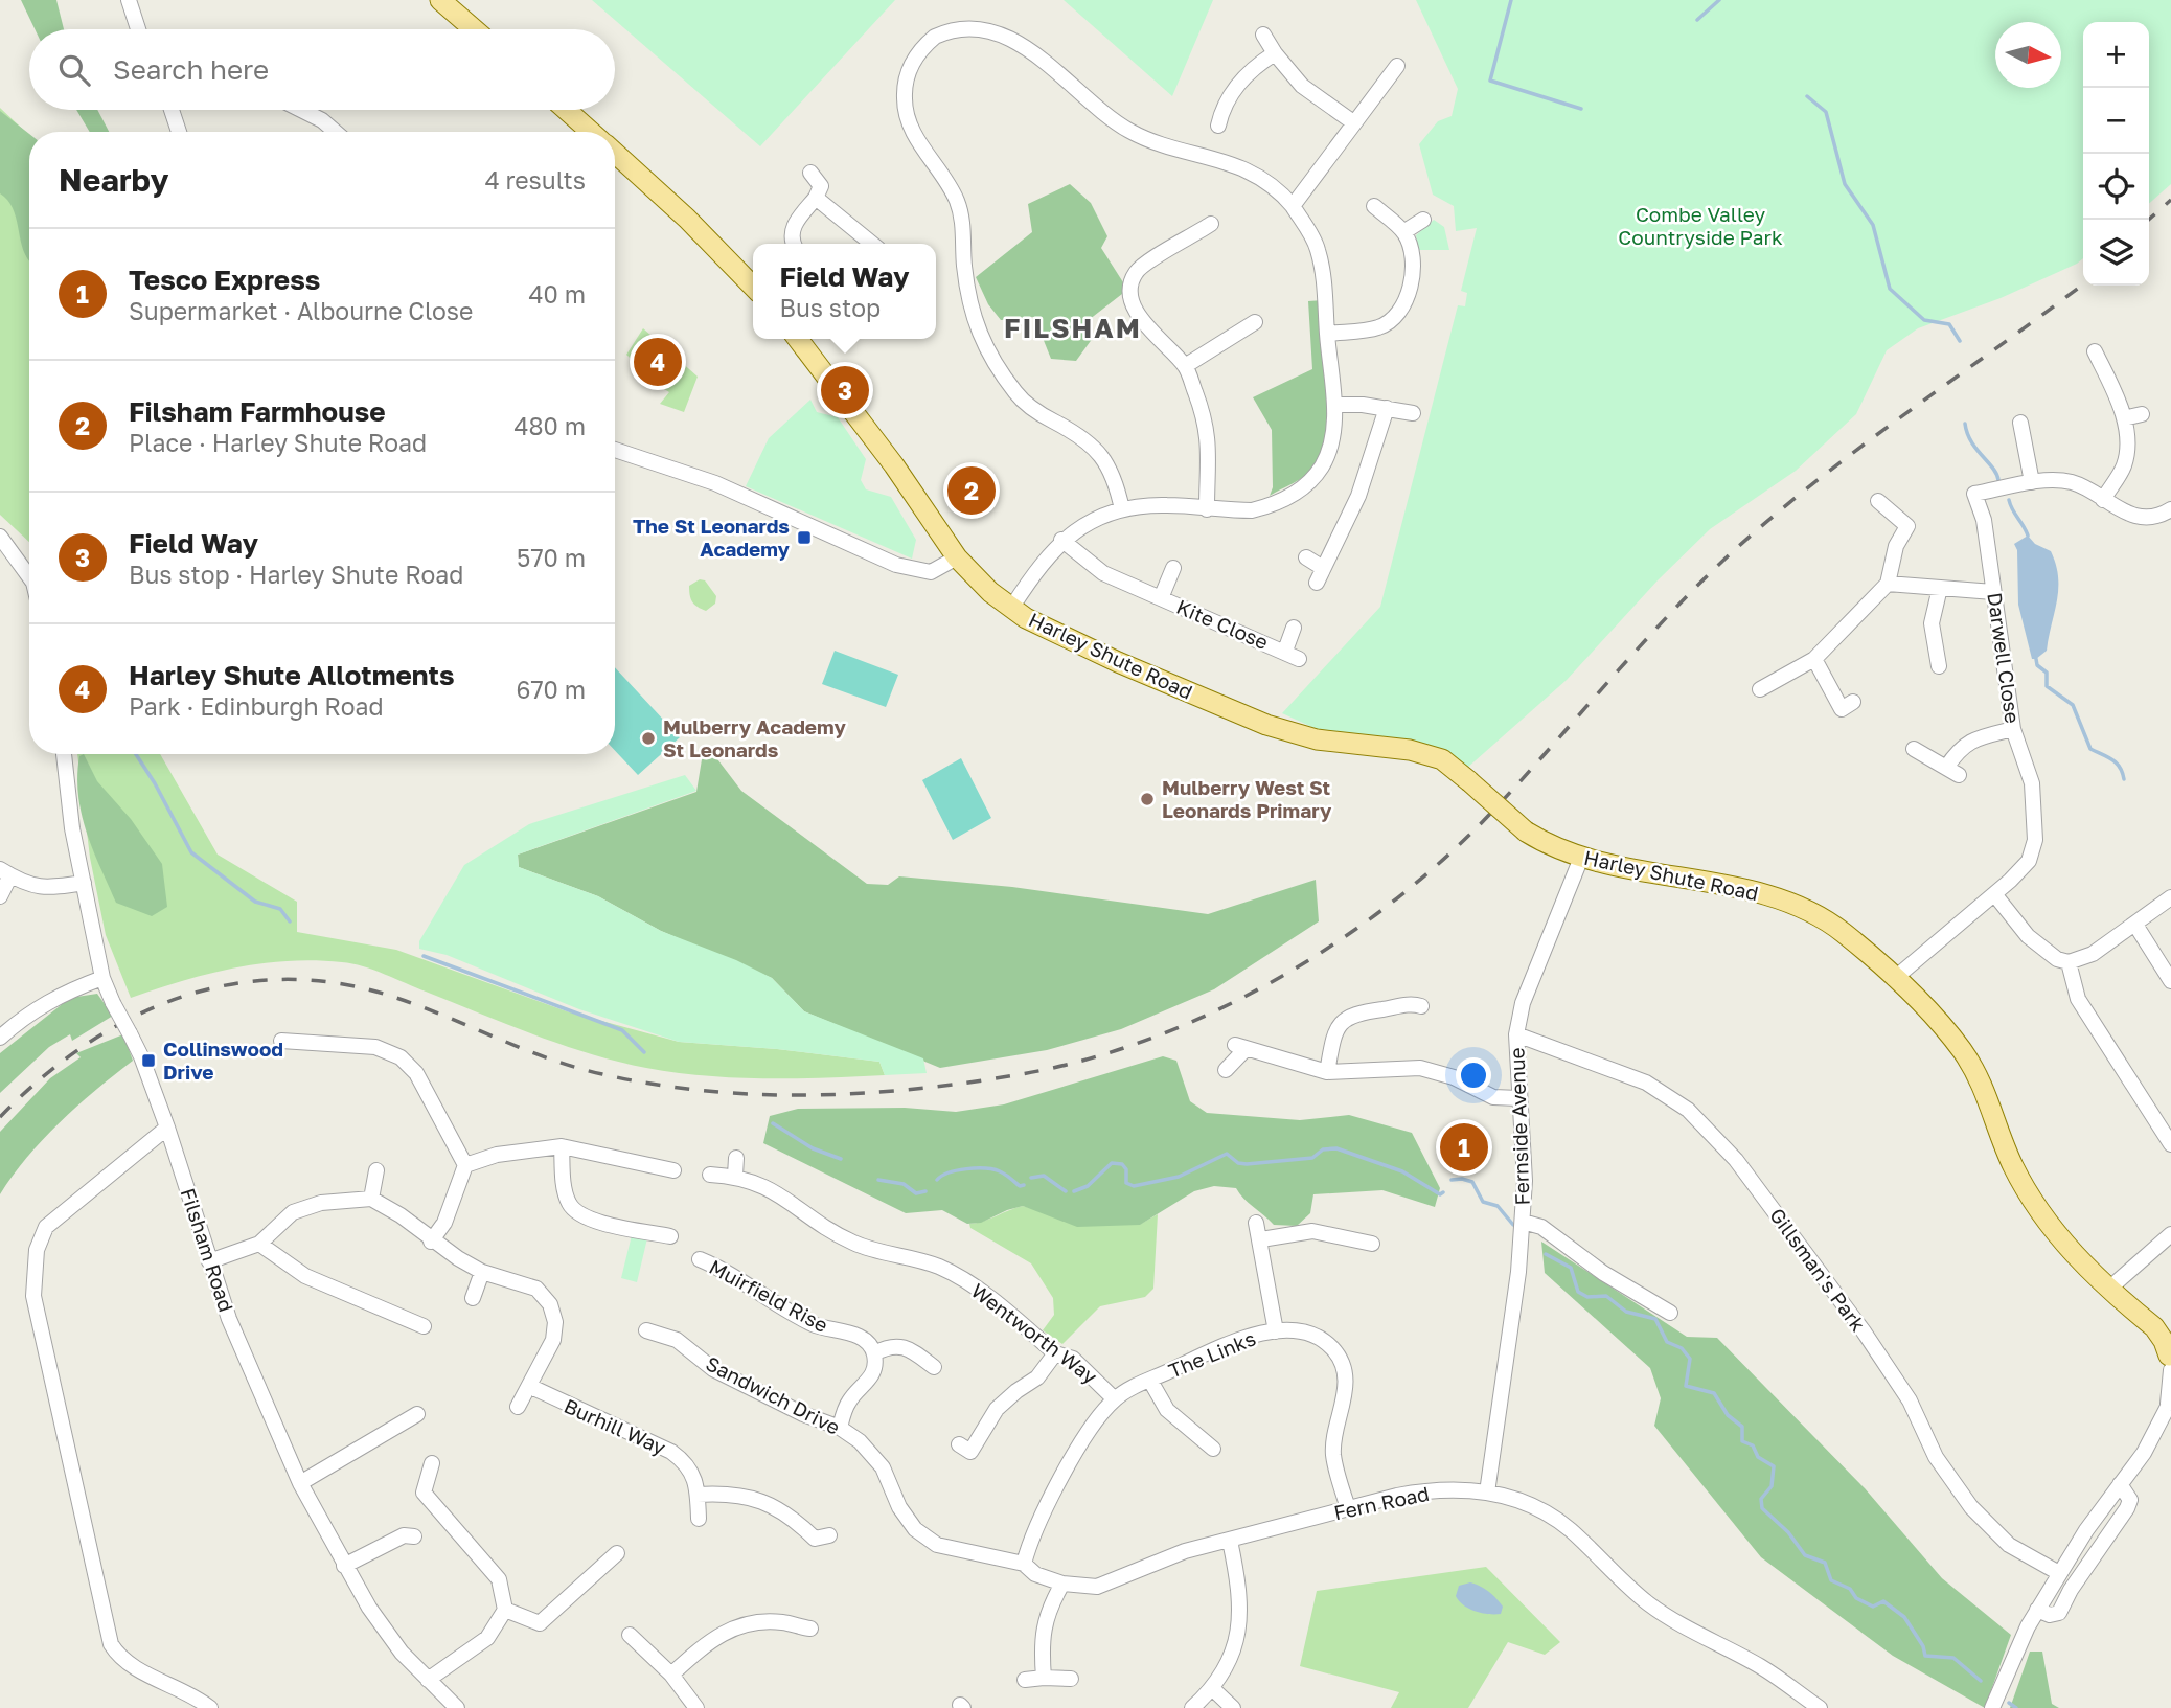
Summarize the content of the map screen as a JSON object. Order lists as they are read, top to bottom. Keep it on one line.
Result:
{"streets":{"main road":["Harley Shute Road"],"street":["Kite Close","Darwell Close","Fernside Avenue","Filsham Road","Gillsman's Park","Muirfield Rise","Wentworth Way","The Links","Sandwich Drive","Burhill Way","Fern Road"]},"crossings":[["Harley Shute Road","Darwell Close"],["Harley Shute Road","Fernside Avenue"],["Fernside Avenue","Gillsman's Park"],["Fernside Avenue","Fern Road"],["Wentworth Way","The Links"],["The Links","Sandwich Drive"],["The Links","Fern Road"],["Sandwich Drive","Fern Road"]],"districts":["FILSHAM"],"parks":["Combe Valley Countryside Park"],"places":{"transit":["The St Leonards Academy","Collinswood Drive"],"other":["Mulberry Academy St Leonards","Mulberry West St Leonards Primary"]},"north":"right","page":{"map_buttons":["+","−"],"search":"Search here","heading":["Nearby","4 results"],"list":[{"mark":"1","name":"Tesco Express","note":"Supermarket · Albourne Close","value":"40 m"},{"mark":"2","name":"Filsham Farmhouse","note":"Place · Harley Shute Road","value":"480 m"},{"mark":"3","name":"Field Way","note":"Bus stop · Harley Shute Road","value":"570 m"},{"mark":"4","name":"Harley Shute Allotments","note":"Park · Edinburgh Road","value":"670 m"}],"popup":["Field Way","Bus stop"],"pins":["4","3","2","1"]}}
